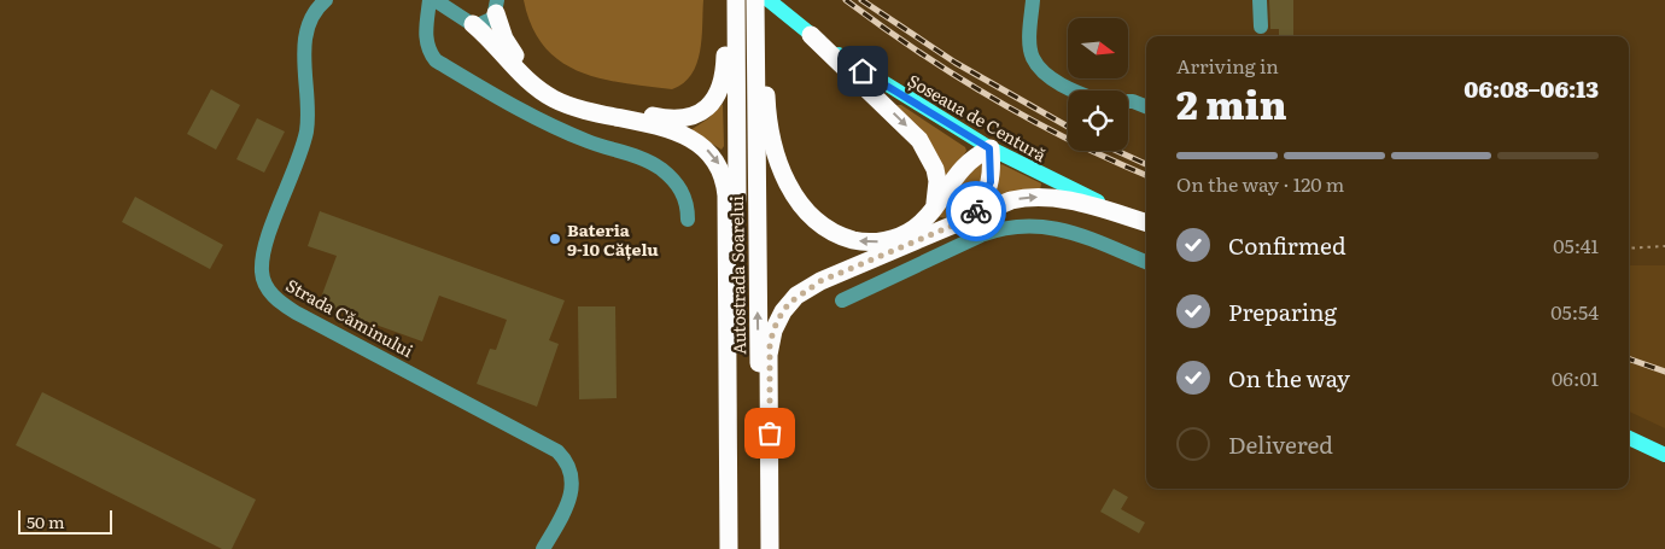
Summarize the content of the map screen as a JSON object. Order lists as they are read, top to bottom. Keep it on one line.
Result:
{"streets":{"highway":["Autostrada Soarelui"],"main road":["Șoseaua de Centură"],"street":["Strada Căminului"]},"places":["Bateria 9-10 Cățelu"],"scale_bar":"50 m","north":"right","page":{"heading":["2 min","Arriving in","06:08–06:13"],"bar":"On the way · 120 m","list":[["Confirmed","05:41"],["Preparing","05:54"],["On the way","06:01"],"Delivered"],"scale":"50 m"}}
